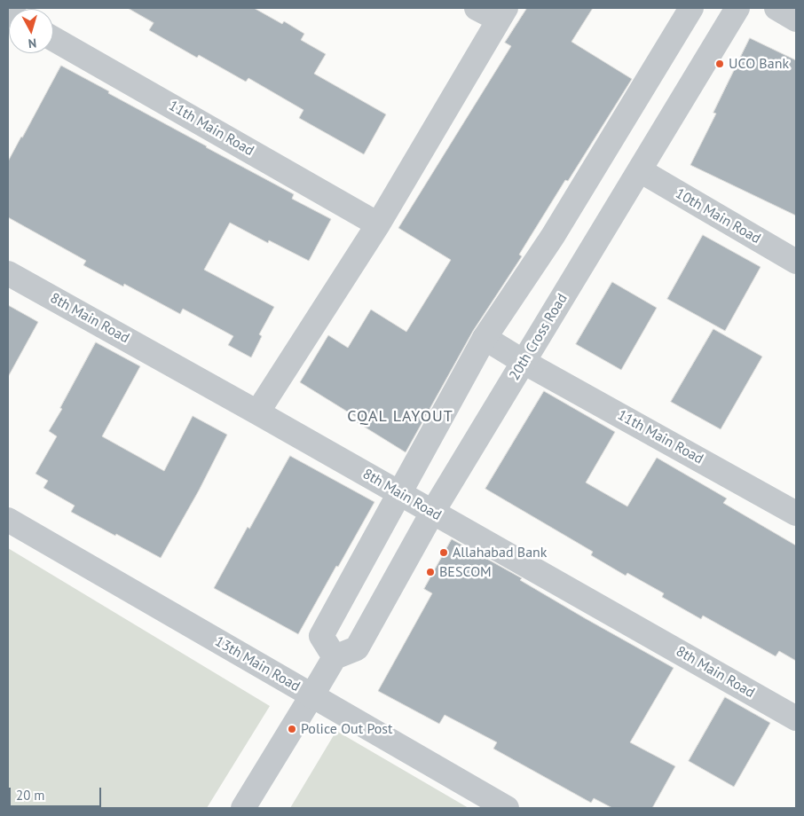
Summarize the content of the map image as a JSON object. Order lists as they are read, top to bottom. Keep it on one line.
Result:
{"streets":{"street":["11th Main Road","10th Main Road","8th Main Road","20th Cross Road","13th Main Road"]},"crossings":[["11th Main Road","20th Cross Road"],["10th Main Road","20th Cross Road"],["8th Main Road","20th Cross Road"]],"districts":["CQAL LAYOUT"],"places":["UCO Bank","Allahabad Bank","BESCOM","Police Out Post"],"scale_bar":"20 m","north":"bottom"}
